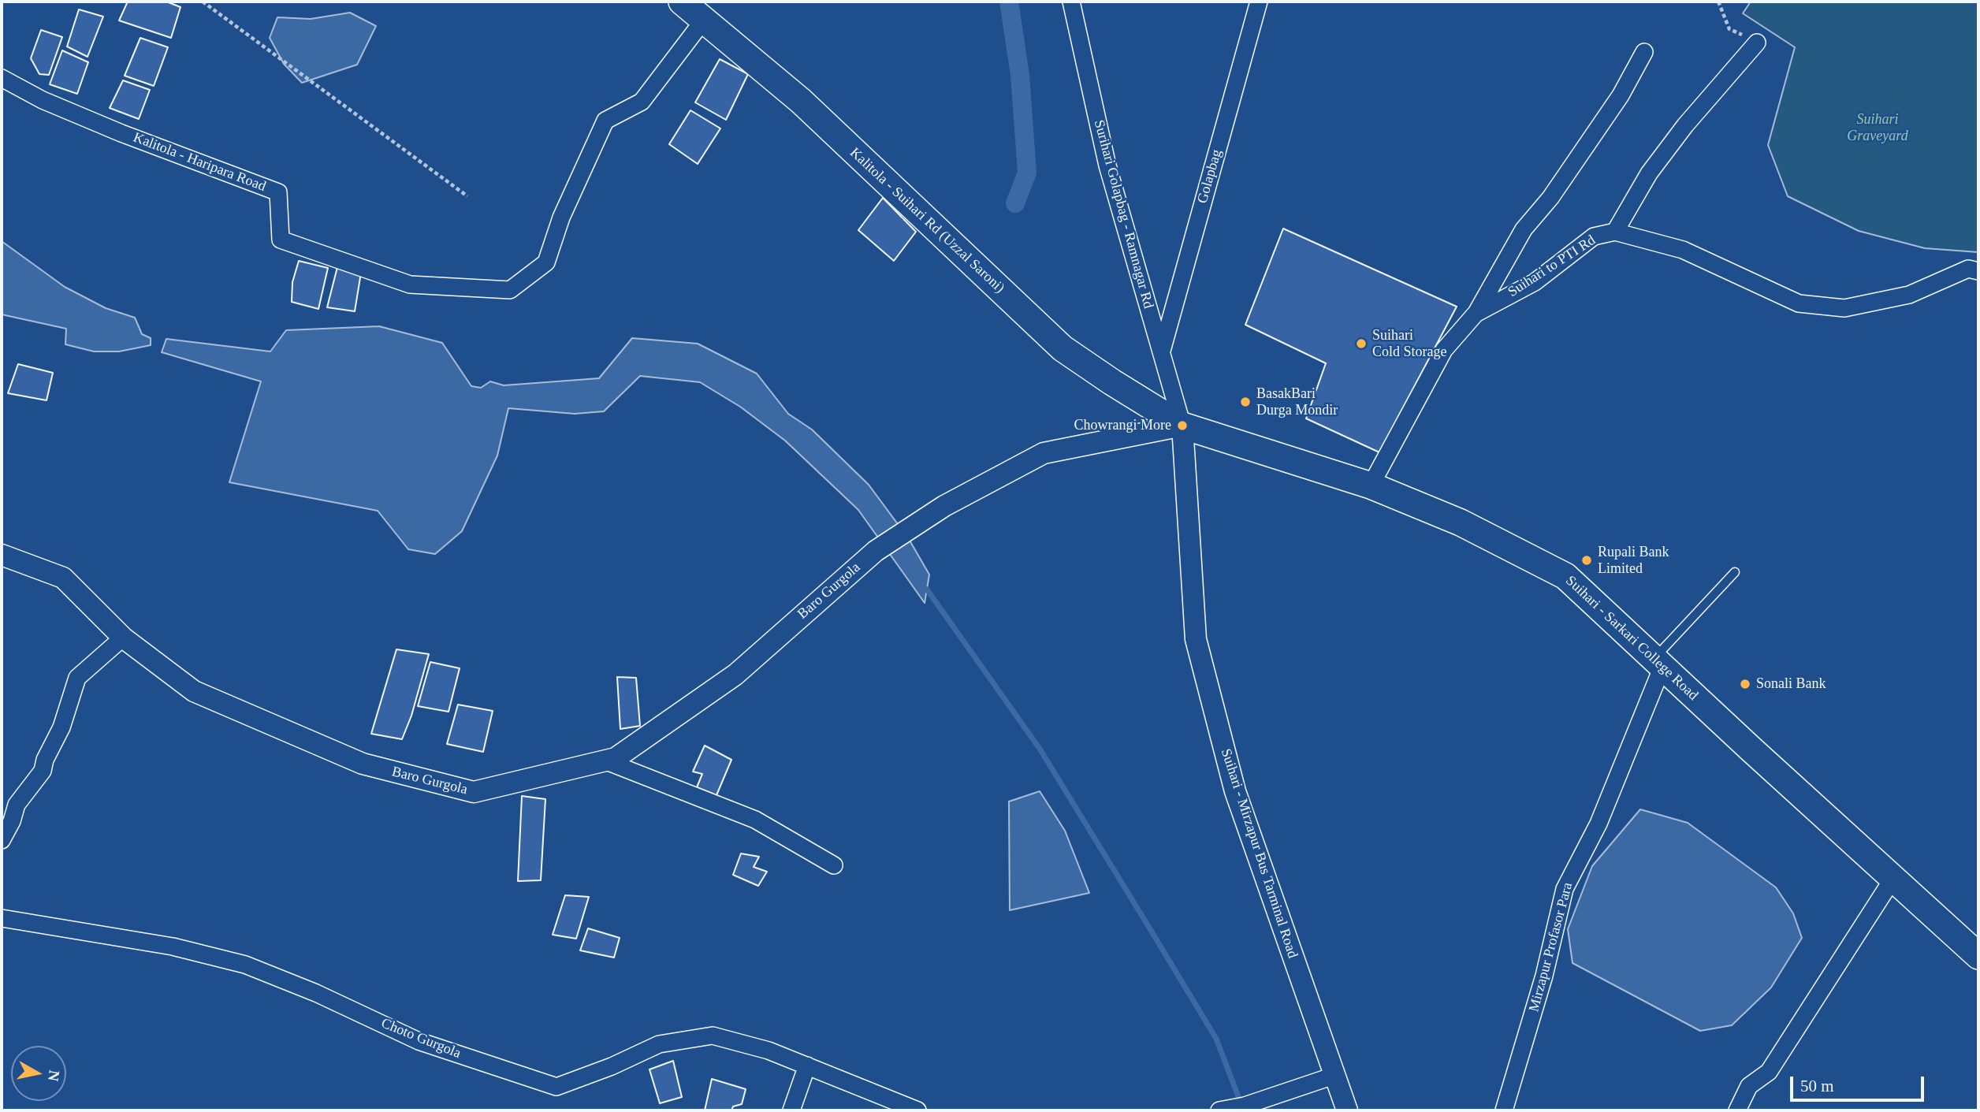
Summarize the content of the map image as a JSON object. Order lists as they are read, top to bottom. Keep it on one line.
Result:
{"streets":{"highway":["Kalitola - Suihari Rd (Uzzal Saroni)","Suihari - Sarkari College Road"],"street":["Kalitola - Haripara Road","Golapbag","Surihari Golapbag - Ramnagar Rd","Suihari to PTI Rd","Baro Gurgola","Suihari - Mirzapur Bus Tarminal Road","Mirzapur Profasor Para","Choto Gurgola"]},"crossings":[["Kalitola - Haripara Road","Kalitola - Suihari Rd (Uzzal Saroni)"],["Golapbag","Surihari Golapbag - Ramnagar Rd"],["Surihari Golapbag - Ramnagar Rd","Kalitola - Suihari Rd (Uzzal Saroni)"],["Surihari Golapbag - Ramnagar Rd","Baro Gurgola"],["Surihari Golapbag - Ramnagar Rd","Suihari - Sarkari College Road"],["Surihari Golapbag - Ramnagar Rd","Suihari - Mirzapur Bus Tarminal Road"],["Kalitola - Suihari Rd (Uzzal Saroni)","Baro Gurgola"],["Kalitola - Suihari Rd (Uzzal Saroni)","Suihari - Sarkari College Road"],["Kalitola - Suihari Rd (Uzzal Saroni)","Suihari - Mirzapur Bus Tarminal Road"],["Suihari to PTI Rd","Suihari - Sarkari College Road"],["Baro Gurgola","Suihari - Sarkari College Road"],["Baro Gurgola","Suihari - Mirzapur Bus Tarminal Road"],["Suihari - Sarkari College Road","Suihari - Mirzapur Bus Tarminal Road"],["Suihari - Sarkari College Road","Mirzapur Profasor Para"]],"parks":["Suihari Graveyard"],"places":["Suihari Cold Storage","BasakBari Durga Mondir","Chowrangi More","Rupali Bank Limited","Sonali Bank"],"scale_bar":"50 m","north":"right"}
